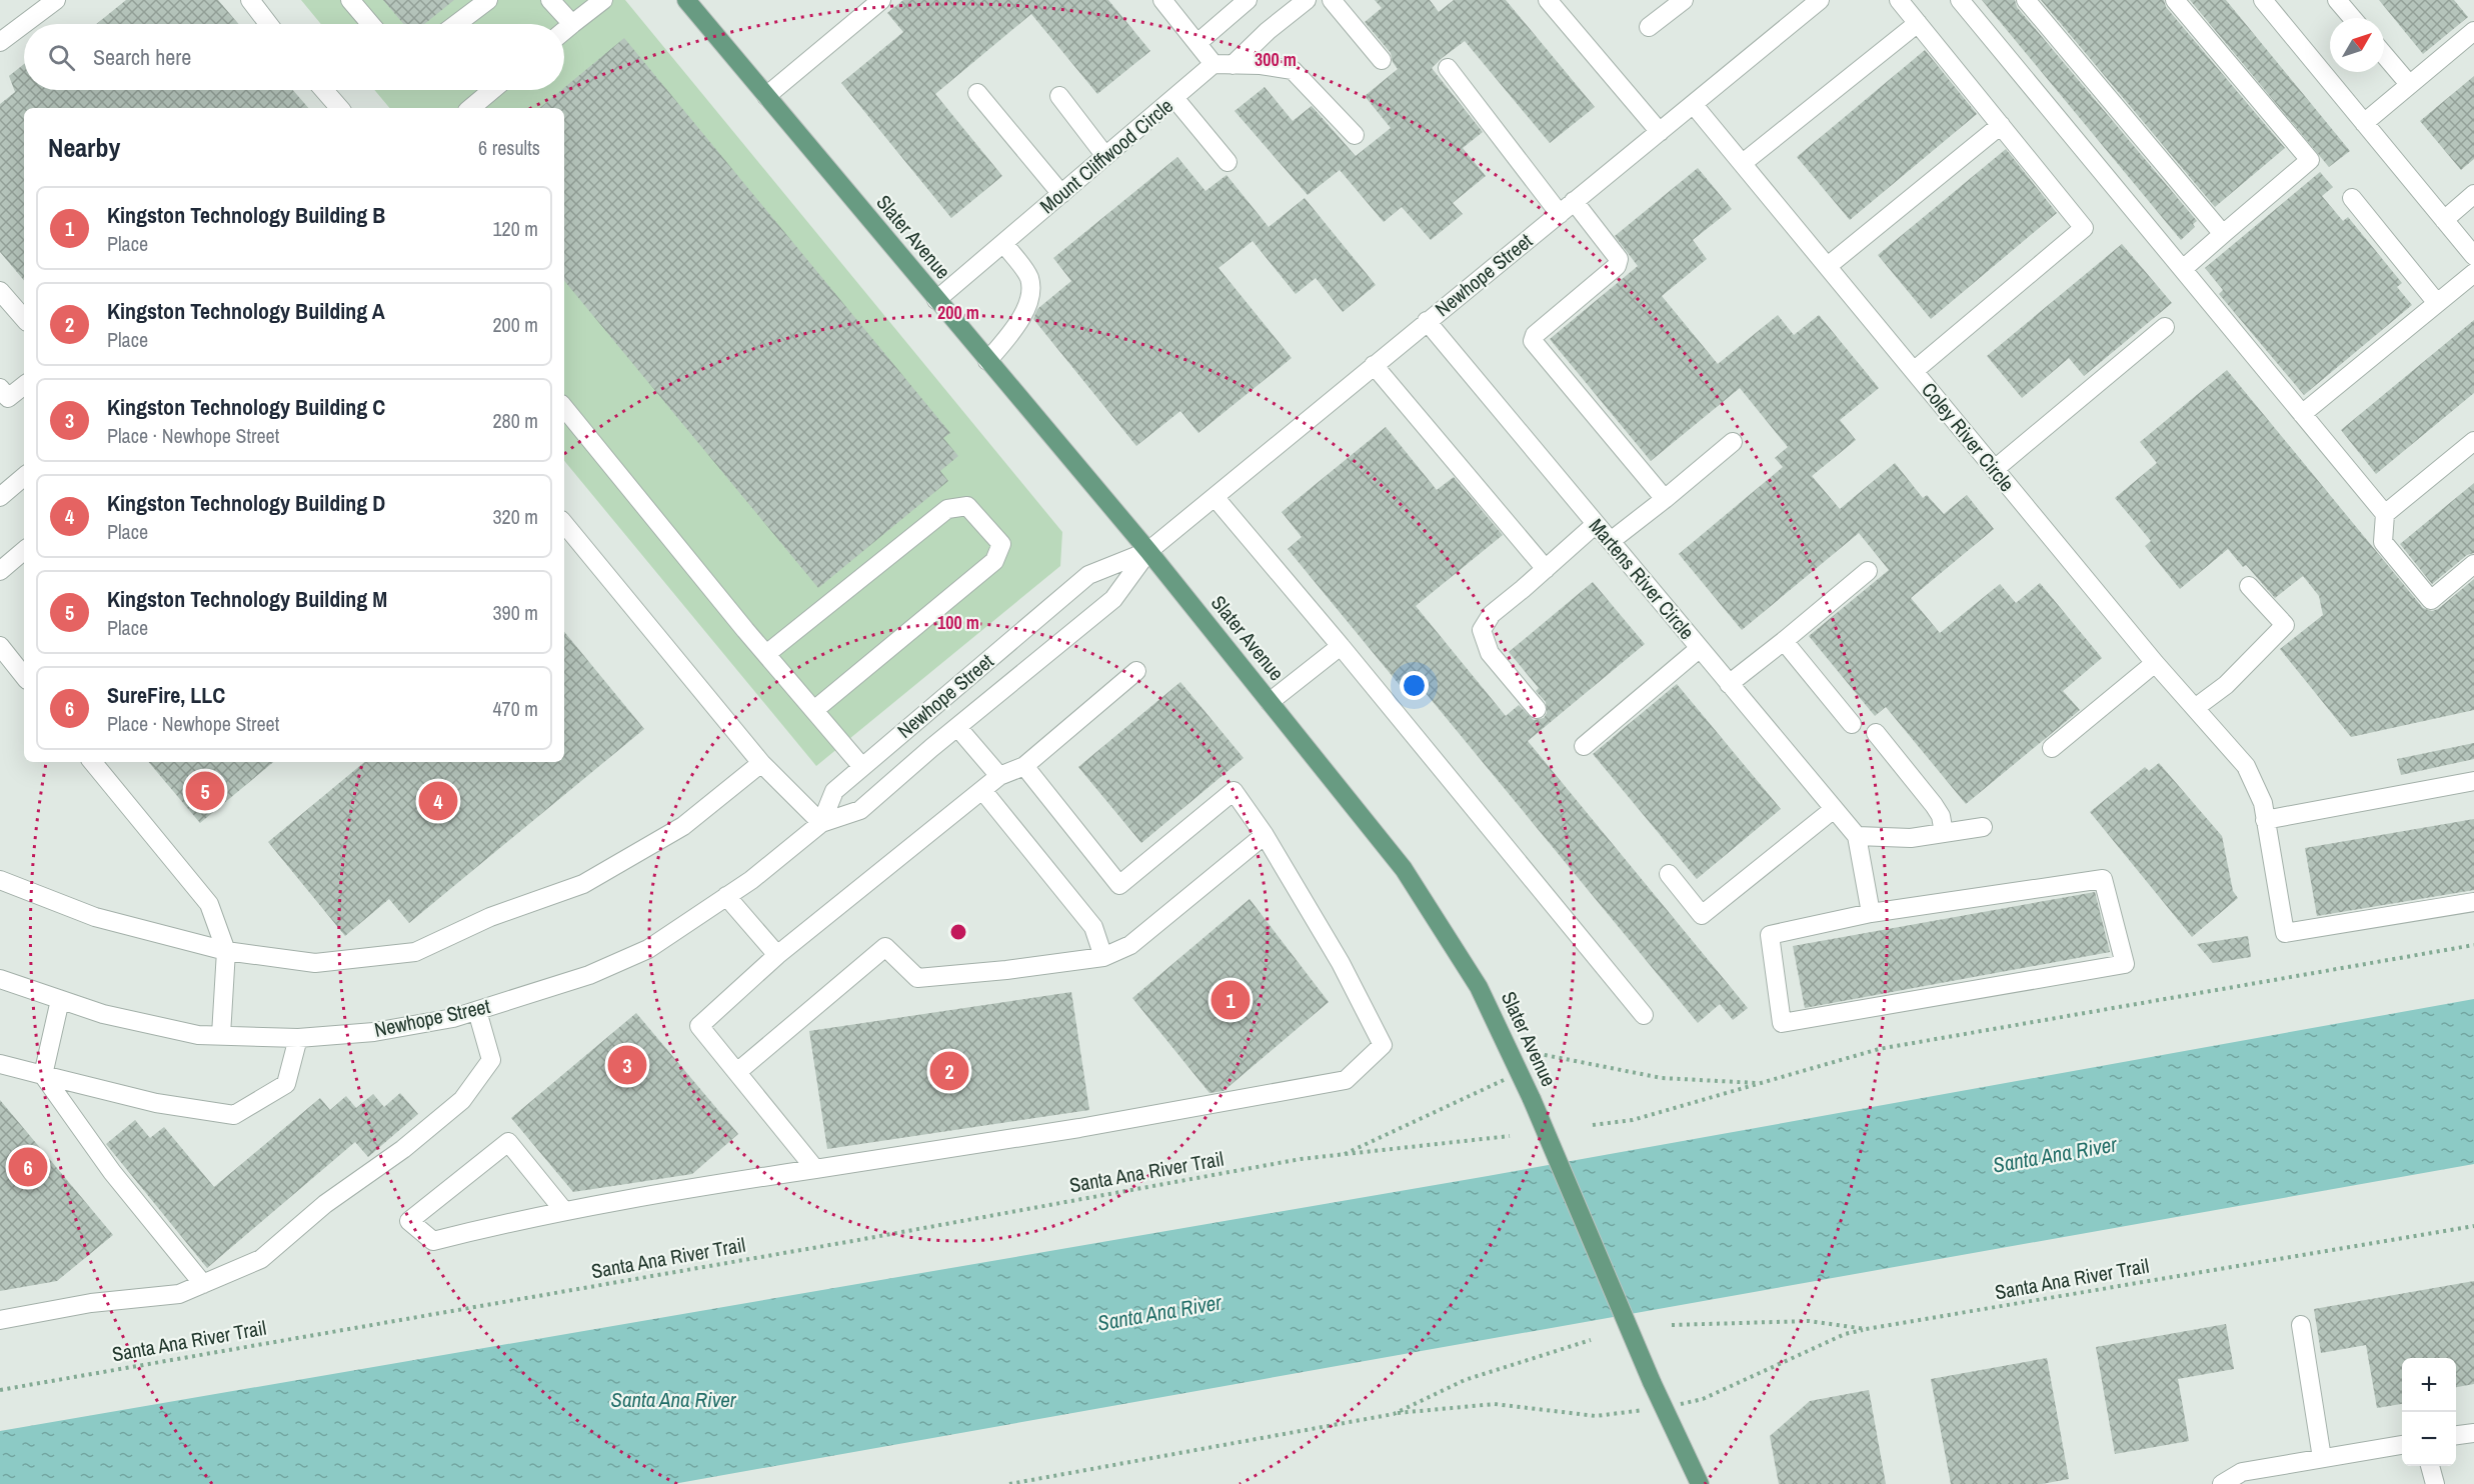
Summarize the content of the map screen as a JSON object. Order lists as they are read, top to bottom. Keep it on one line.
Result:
{"streets":{"main road":["Slater Avenue"],"street":["Mount Cliffwood Circle","Newhope Street","Coley River Circle","Martens River Circle"],"path":["Santa Ana River Trail"]},"crossings":[["Mount Cliffwood Circle","Slater Avenue"],["Slater Avenue","Newhope Street"],["Slater Avenue","Santa Ana River Trail"],["Newhope Street","Coley River Circle"],["Newhope Street","Martens River Circle"]],"water":["Santa Ana River"],"north":"top right","page":{"search":"Search here","heading":["Nearby","6 results"],"list":[{"mark":"1","name":"Kingston Technology Building B","note":"Place","value":"120 m"},{"mark":"2","name":"Kingston Technology Building A","note":"Place","value":"200 m"},{"mark":"3","name":"Kingston Technology Building C","note":"Place · Newhope Street","value":"280 m"},{"mark":"4","name":"Kingston Technology Building D","note":"Place","value":"320 m"},{"mark":"5","name":"Kingston Technology Building M","note":"Place","value":"390 m"},{"mark":"6","name":"SureFire, LLC","note":"Place · Newhope Street","value":"470 m"}],"pins":["5","4","1","3","2","6"],"map_buttons":["+","−"]},"rings":["300 m","200 m","100 m"]}
